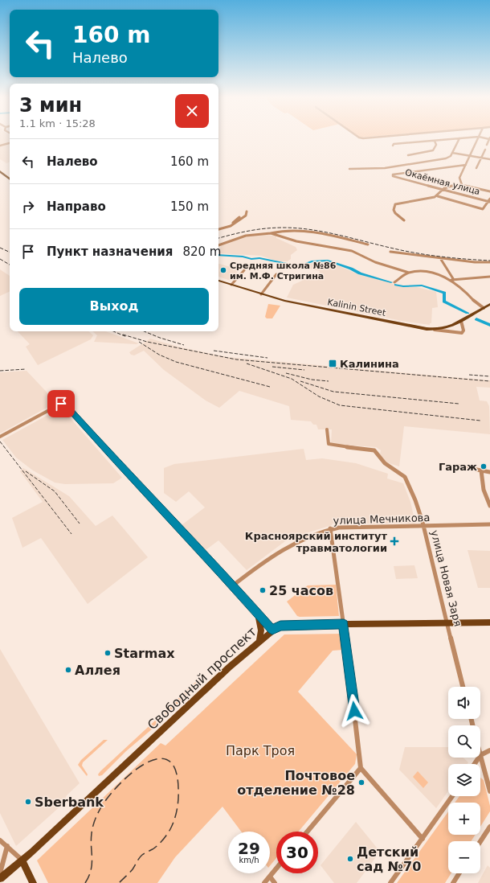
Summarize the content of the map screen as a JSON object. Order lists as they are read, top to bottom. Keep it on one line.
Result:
{"streets":{"main road":["Kalinin Street","Свободный проспект"],"street":["Окаёмная улица","улица Мечникова","улица Новая Заря"]},"crossings":[["улица Мечникова","улица Новая Заря"],["улица Новая Заря","Свободный проспект"]],"parks":["Парк Троя"],"places":{"other":["Средняя школа №86 им. М.Ф. Стригина","Гараж","25 часов","Starmax","Аллея","Почтовое отделение №28","Sberbank","Детский сад №70"],"transit":["Калинина"],"health":["Красноярский институт травматологии"]},"page":{"turn":["160 m","Налево"],"heading":["3 мин","1.1 km · 15:28"],"list":[{"name":"Налево","value":"160 m"},{"name":"Направо","value":"150 m"},{"name":"Пункт назначения","value":"820 m"}],"buttons":"Выход","map_buttons":["+","−"],"speed":"29 km/h","limit":"30"}}
